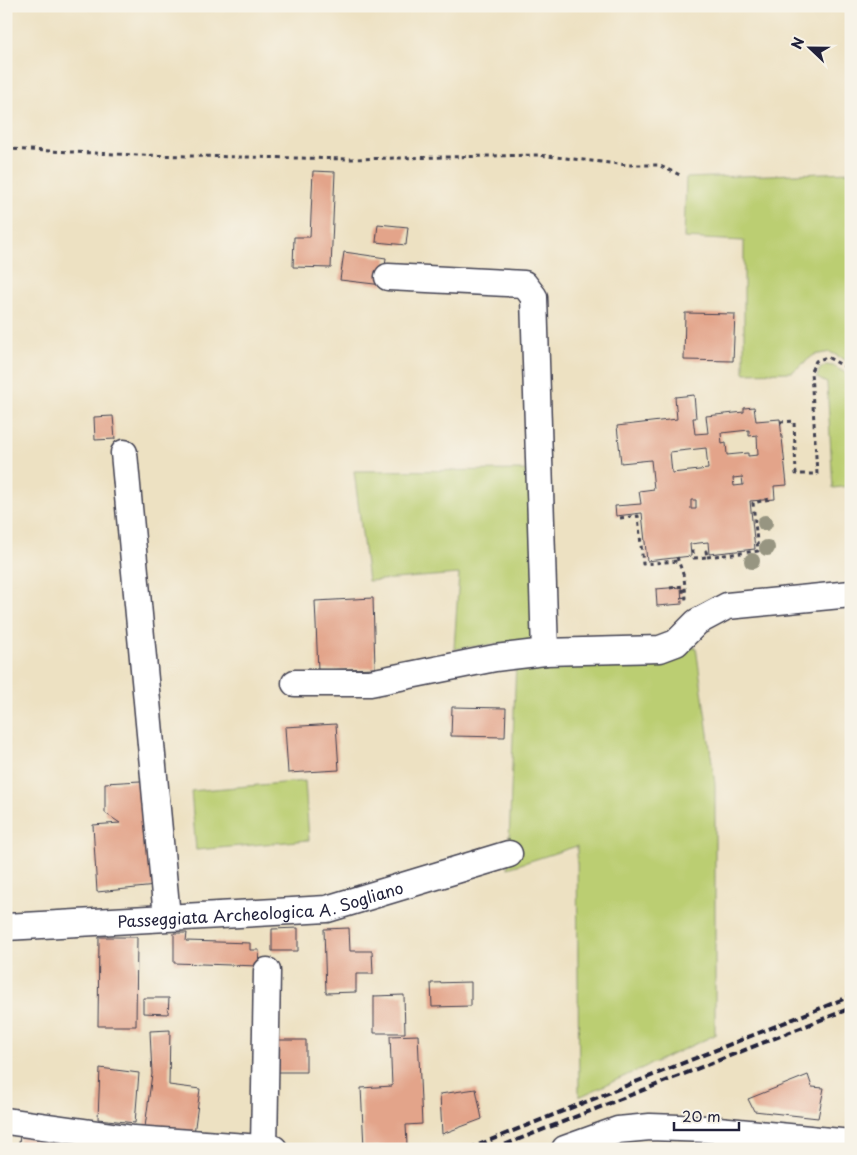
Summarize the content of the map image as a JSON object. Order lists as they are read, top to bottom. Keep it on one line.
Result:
{"streets":{"street":["Passeggiata Archeologica A. Sogliano"]},"scale_bar":"20 m","north":"left"}
